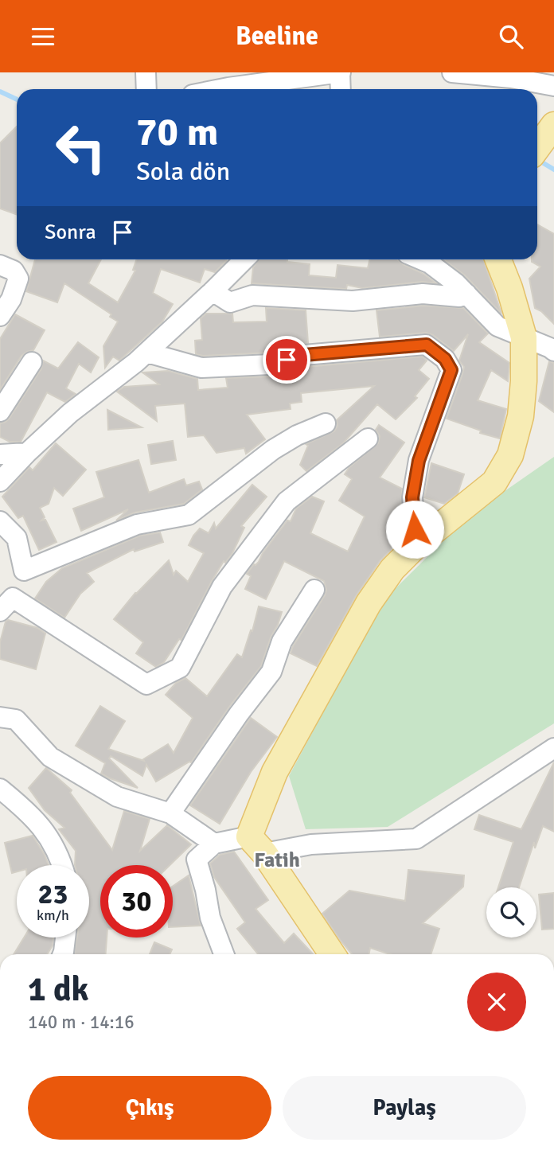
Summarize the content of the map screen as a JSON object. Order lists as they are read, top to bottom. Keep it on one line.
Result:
{"districts":["Fatih"],"page":{"header":"Beeline","turn":["70 m","Sola dön"],"then":"Sonra","speed":"23 km/h","limit":"30","heading":["1 dk","140 m · 14:16"],"buttons":["Çıkış","Paylaş"]}}
